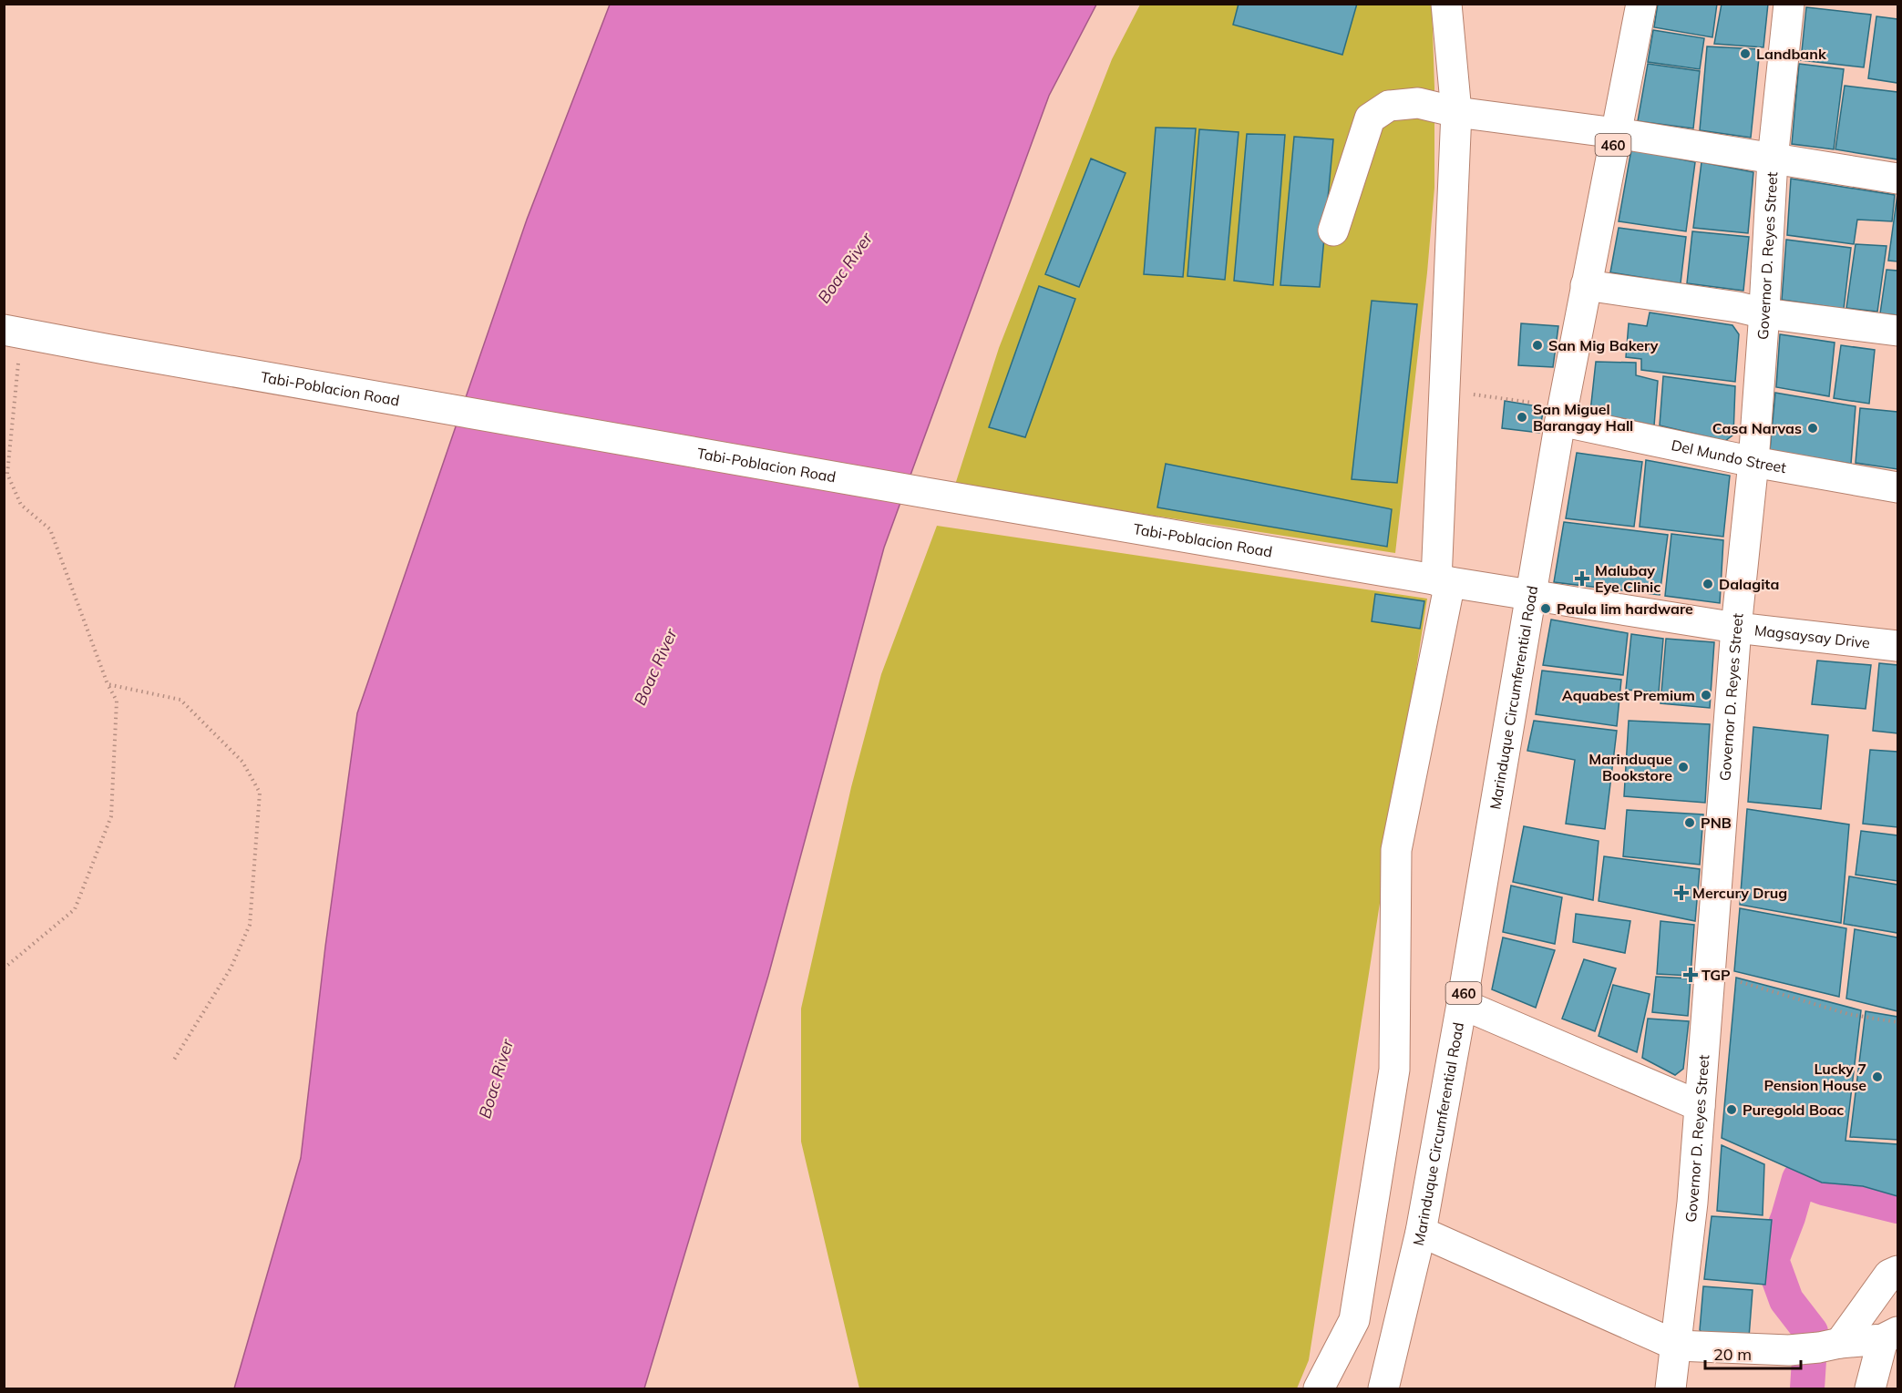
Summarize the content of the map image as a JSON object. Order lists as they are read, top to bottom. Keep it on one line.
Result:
{"streets":{"main road":["460","Governor D. Reyes Street","Tabi-Poblacion Road","Del Mundo Street","Magsaysay Drive","Marinduque Circumferential Road"]},"crossings":[["Governor D. Reyes Street","Del Mundo Street"],["Governor D. Reyes Street","Magsaysay Drive"],["Tabi-Poblacion Road","Magsaysay Drive"],["Tabi-Poblacion Road","Marinduque Circumferential Road"],["Del Mundo Street","Marinduque Circumferential Road"],["Magsaysay Drive","Marinduque Circumferential Road"]],"water":["Boac River"],"places":{"other":["Landbank","San Mig Bakery","San Miguel Barangay Hall","Casa Narvas","Dalagita","Paula lim hardware","Aquabest Premium","Marinduque Bookstore","PNB","Lucky 7 Pension House","Puregold Boac"],"health":["Malubay Eye Clinic","Mercury Drug","TGP"]},"scale_bar":"20 m"}
